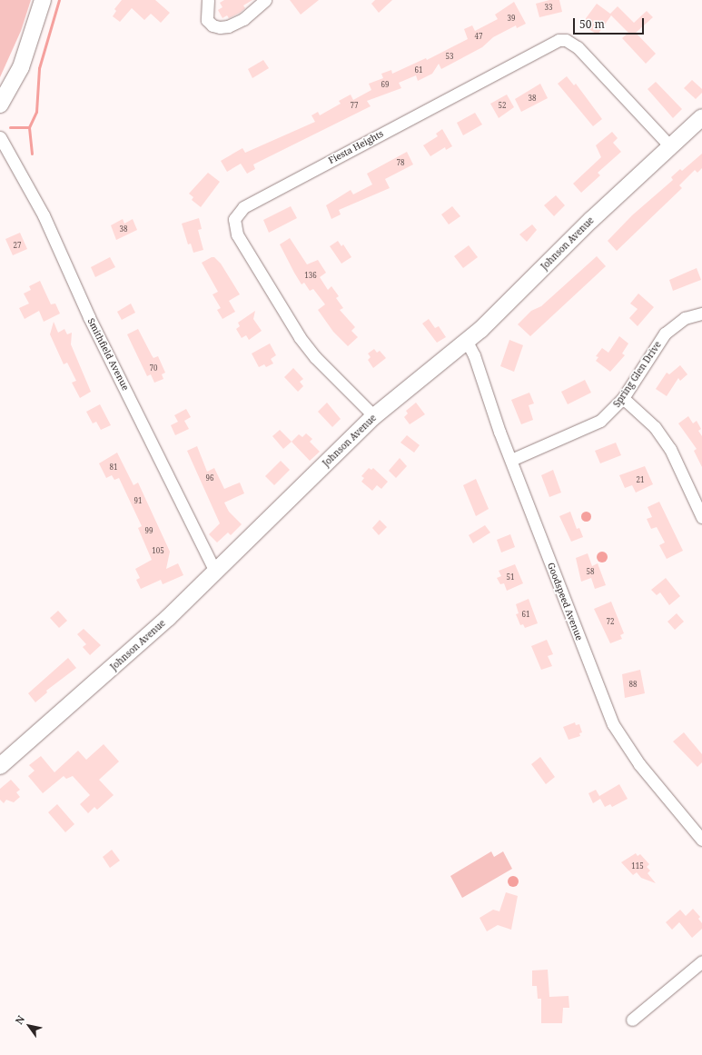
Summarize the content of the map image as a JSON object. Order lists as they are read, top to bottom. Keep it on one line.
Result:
{"streets":{"street":["Fiesta Heights","Johnson Avenue","Smithfield Avenue","Spring Glen Drive","Goodspeed Avenue"]},"crossings":[["Fiesta Heights","Johnson Avenue"],["Johnson Avenue","Smithfield Avenue"],["Johnson Avenue","Goodspeed Avenue"],["Spring Glen Drive","Goodspeed Avenue"]],"house_numbers":["33","39","47","53","61","69","38","77","52","78","38","27","136","70","81","96","21","91","99","105","58","51","61","72","88","115"],"scale_bar":"50 m","north":"top left"}
